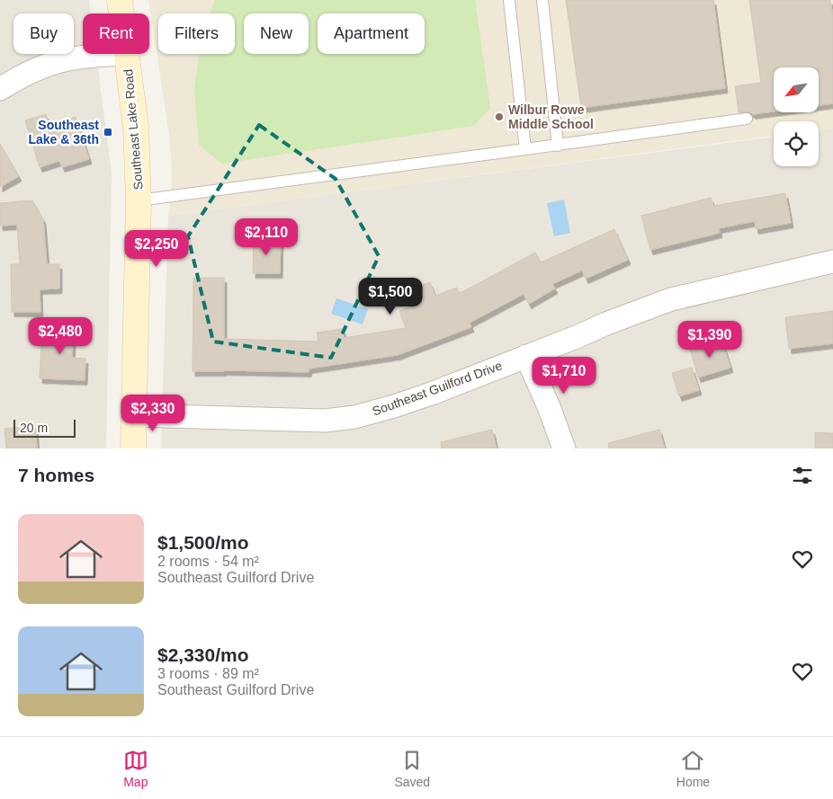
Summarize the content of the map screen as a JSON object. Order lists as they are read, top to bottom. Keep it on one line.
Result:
{"streets":{"main road":["Southeast Lake Road"],"street":["Southeast Guilford Drive"]},"crossings":[["Southeast Lake Road","Southeast Guilford Drive"]],"places":{"other":["Wilbur Rowe Middle School"],"transit":["Southeast Lake & 36th"]},"scale_bar":"20 m","north":"bottom left","page":{"chip":["Buy","Rent","Filters","New","Apartment"],"price":["$2,110","$2,250","$1,500","$2,480","$1,390","$1,710","$2,330"],"scale":"20 m","heading":"7 homes","list":[{"name":"$1,500/mo","note":"2 rooms · 54 m² · Southeast Guilford Drive"},{"name":"$2,330/mo","note":"3 rooms · 89 m² · Southeast Guilford Drive"}],"tabs":["Map","Saved","Home"]}}
